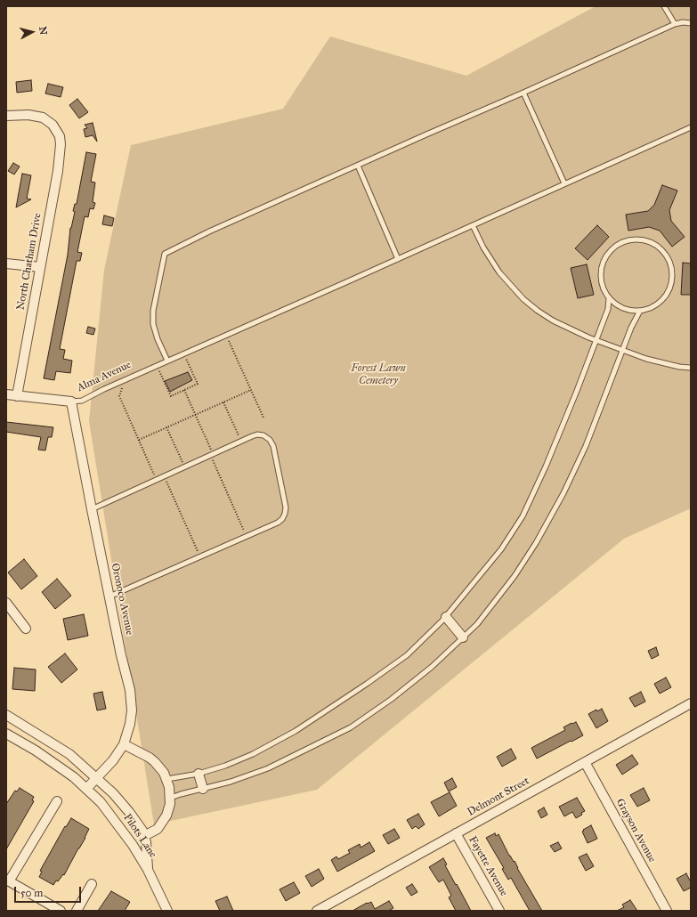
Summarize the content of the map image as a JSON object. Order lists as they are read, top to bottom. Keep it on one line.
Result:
{"streets":{"street":["North Chatham Drive","Alma Avenue","Oronoco Avenue","Delmont Street","Grayson Avenue","Pilots Lane","Fayette Avenue"]},"crossings":[["North Chatham Drive","Alma Avenue"],["Alma Avenue","Oronoco Avenue"],["Oronoco Avenue","Pilots Lane"],["Delmont Street","Grayson Avenue"],["Delmont Street","Fayette Avenue"]],"parks":["Forest Lawn Cemetery"],"scale_bar":"50 m","north":"right"}
